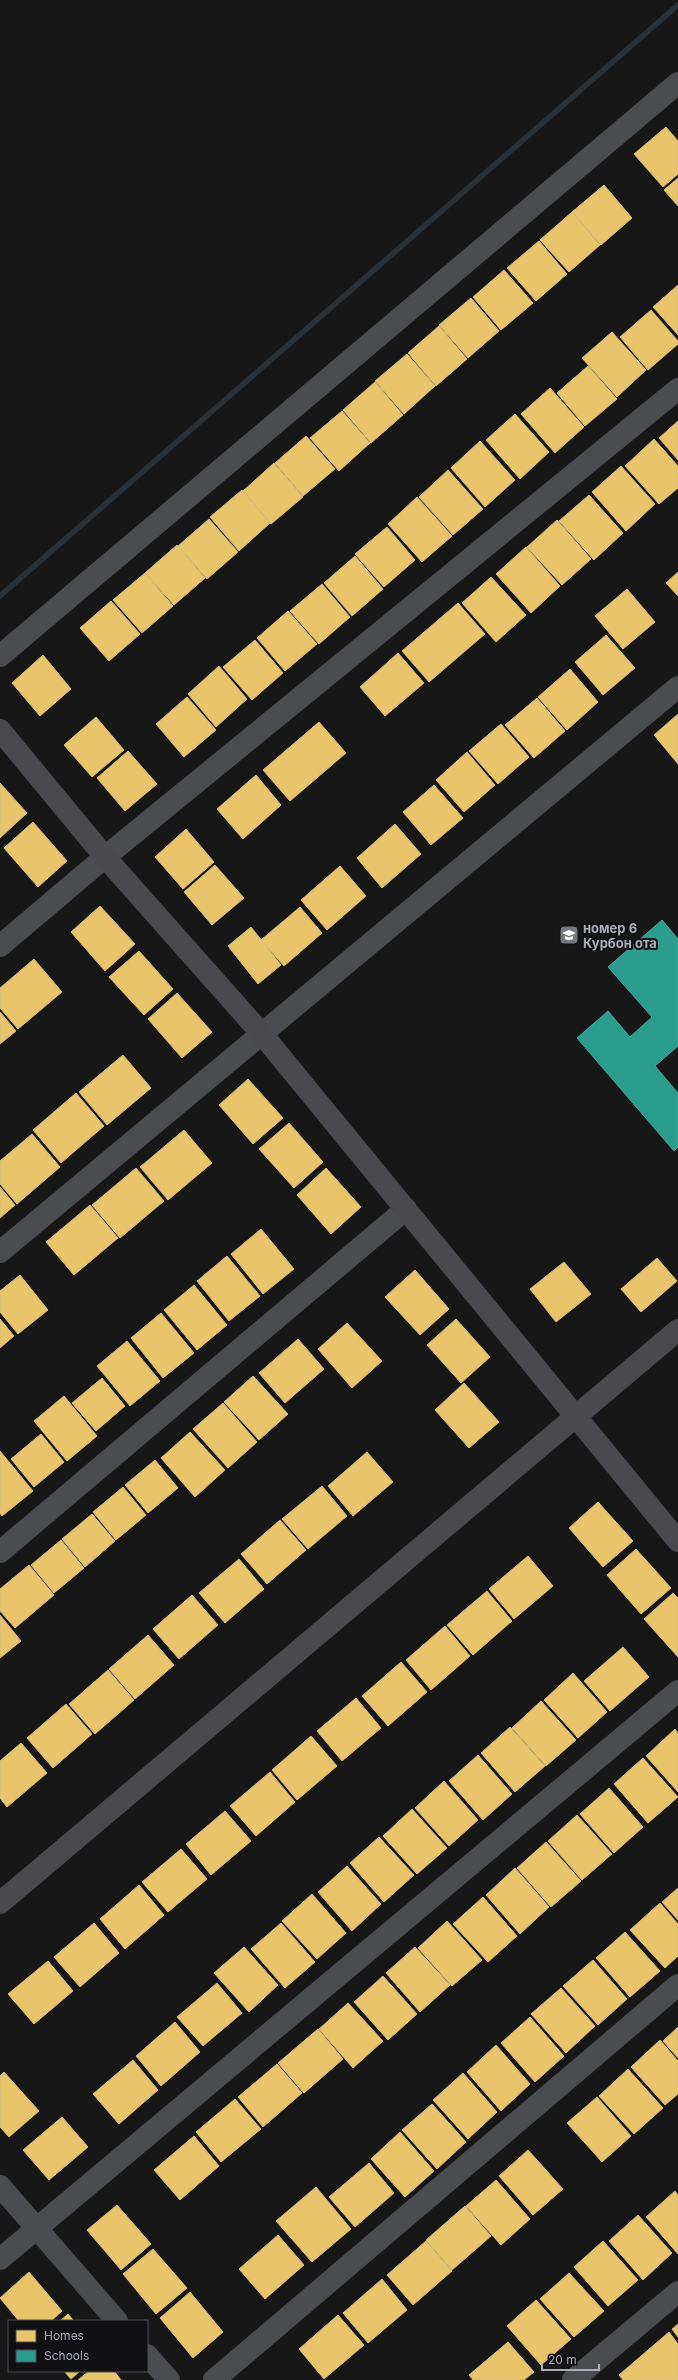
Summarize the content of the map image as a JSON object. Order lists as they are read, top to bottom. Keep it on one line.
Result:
{"places":{"school or university":["номер 6 Курбон ота"]},"legend":["Homes","Schools"],"scale_bar":"20 m"}
